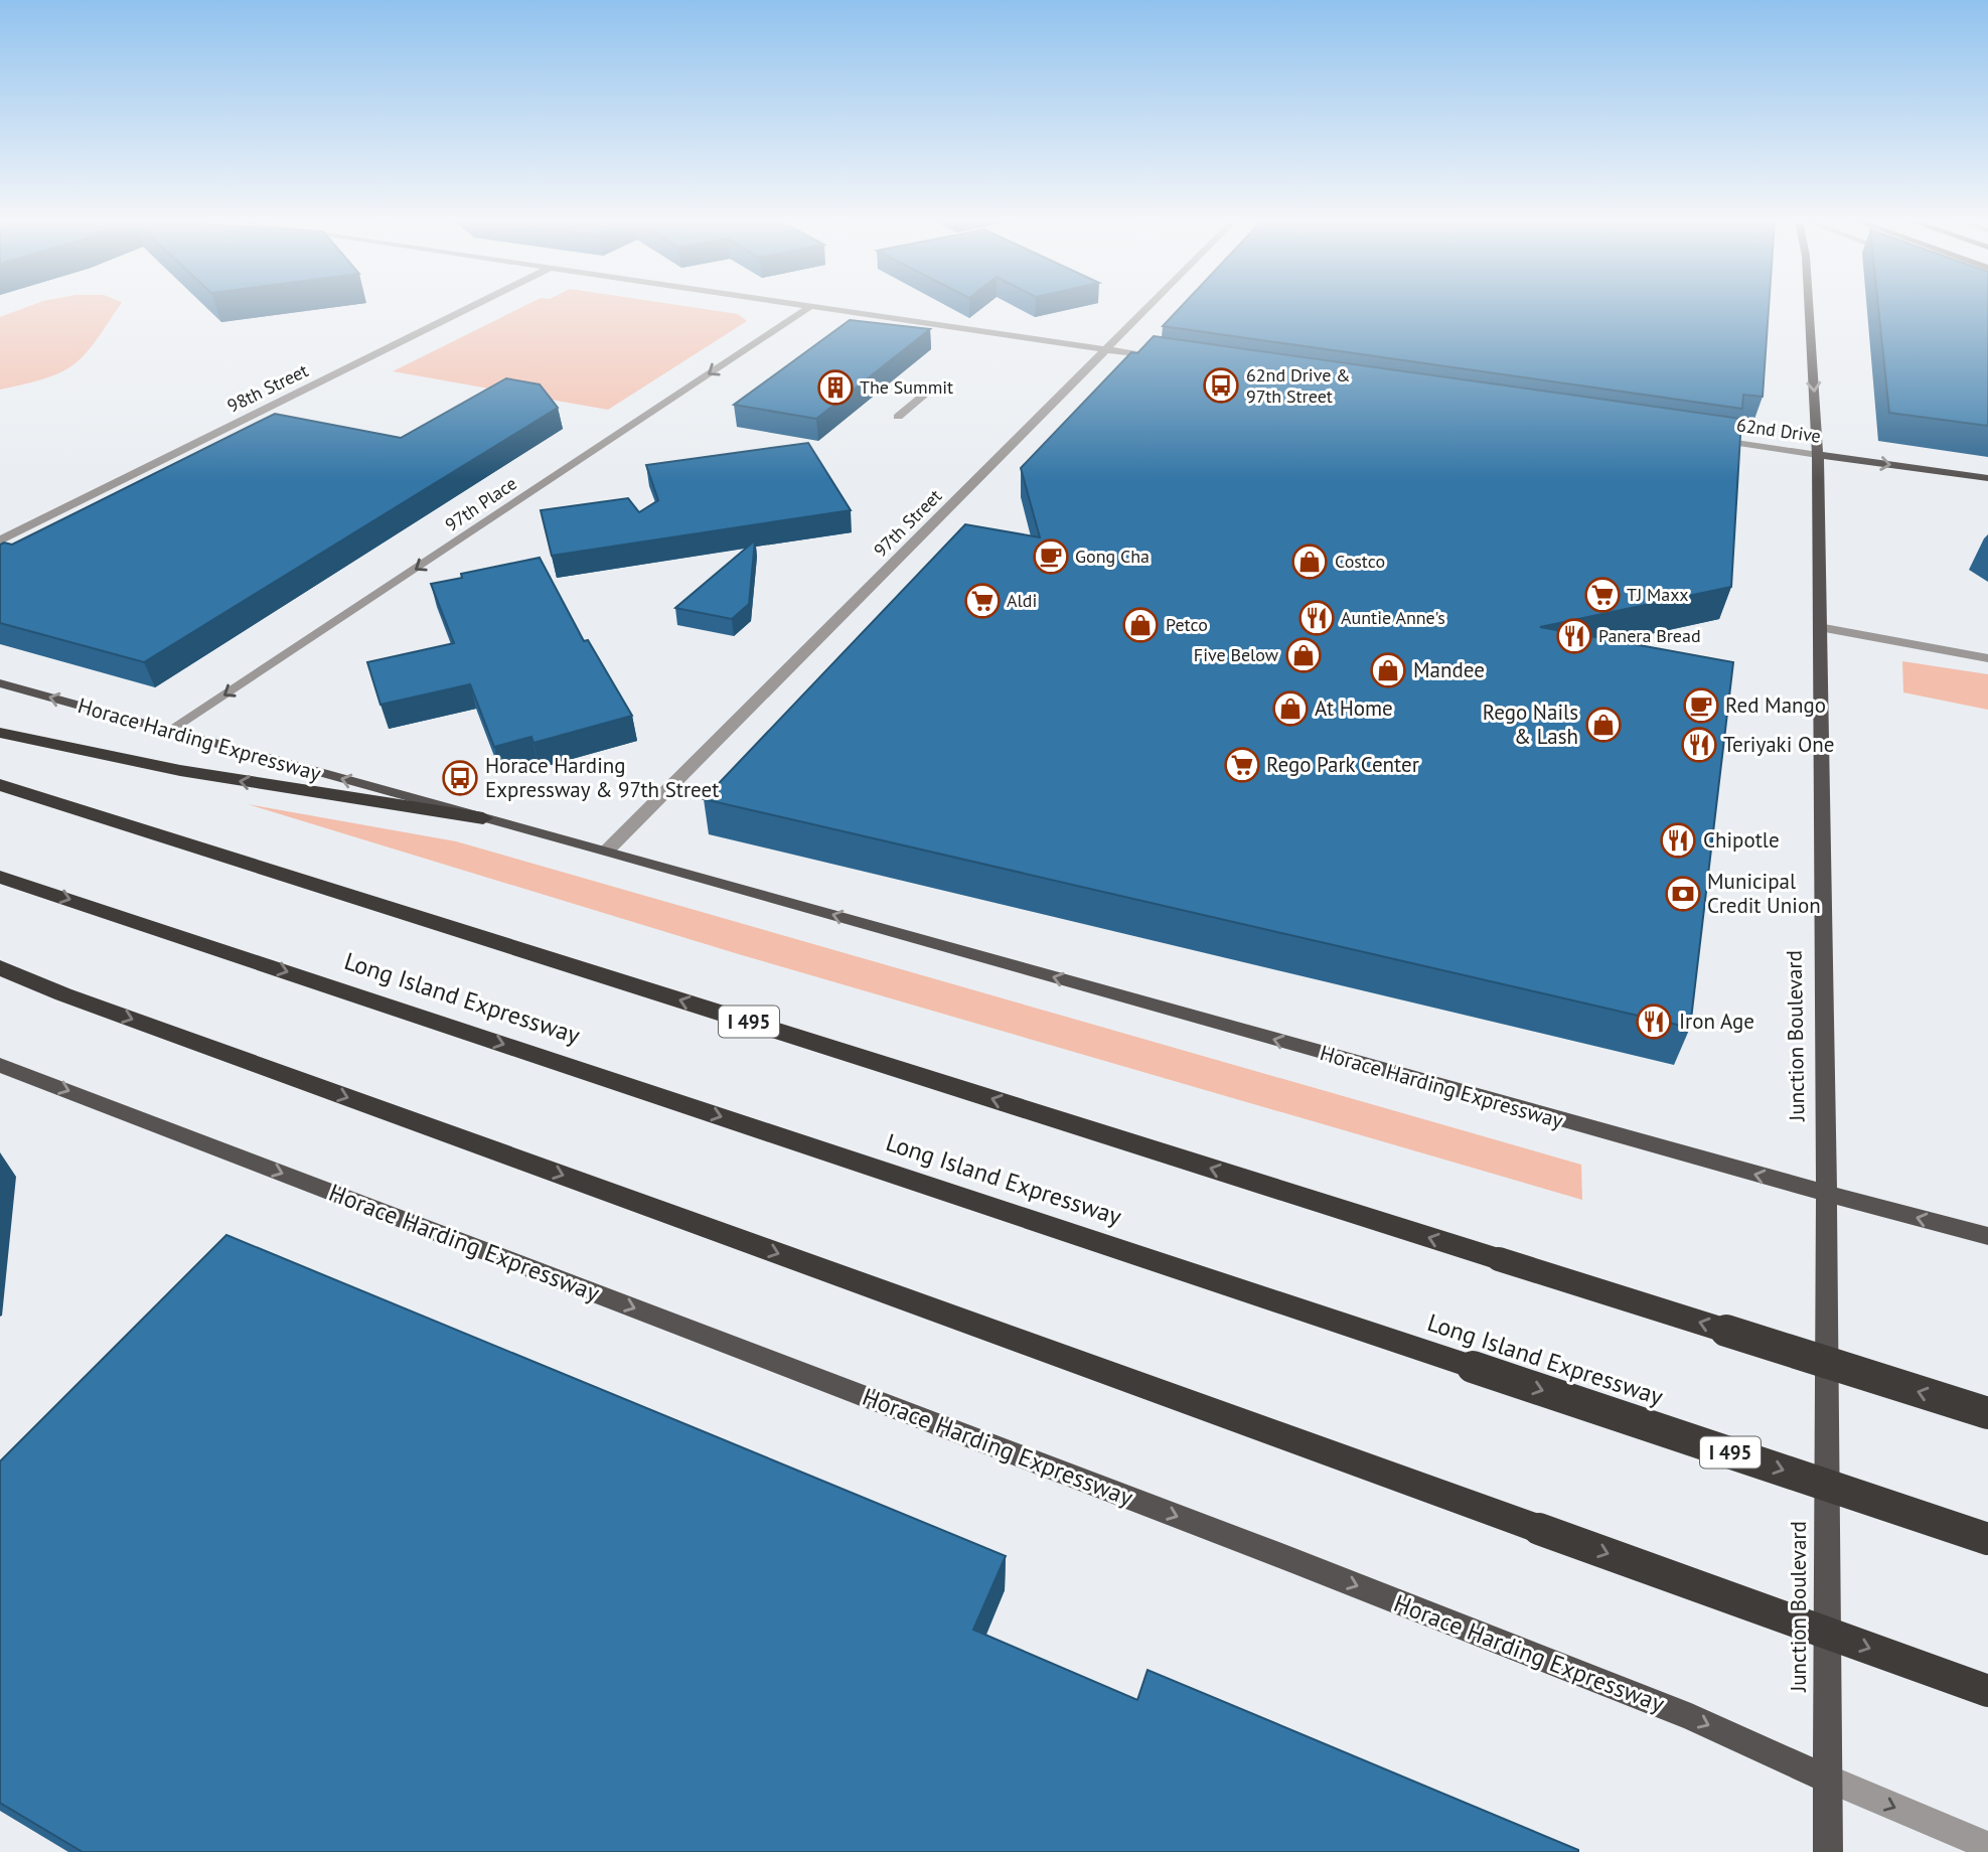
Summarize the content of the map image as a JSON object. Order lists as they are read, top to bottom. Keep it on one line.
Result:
{"streets":{"highway":["Long Island Expressway","I 495"],"main road":["62nd Drive","Horace Harding Expressway","Junction Boulevard"],"street":["98th Street","97th Place","97th Street"]},"crossings":[["62nd Drive","Junction Boulevard"],["97th Place","Horace Harding Expressway"],["97th Street","Horace Harding Expressway"],["Horace Harding Expressway","Junction Boulevard"]],"one_way":["62nd Drive","97th Place"],"places":{"bus stop":["62nd Drive & 97th Street","Horace Harding Expressway & 97th Street"],"building":["The Summit"],"cafe":["Gong Cha","Red Mango"],"shop":["Costco","Petco","Five Below","Mandee","At Home","Rego Nails & Lash"],"supermarket":["TJ Maxx","Aldi","Rego Park Center"],"restaurant":["Auntie Anne's","Panera Bread","Teriyaki One","Chipotle","Iron Age"],"bank":["Municipal Credit Union"]}}
